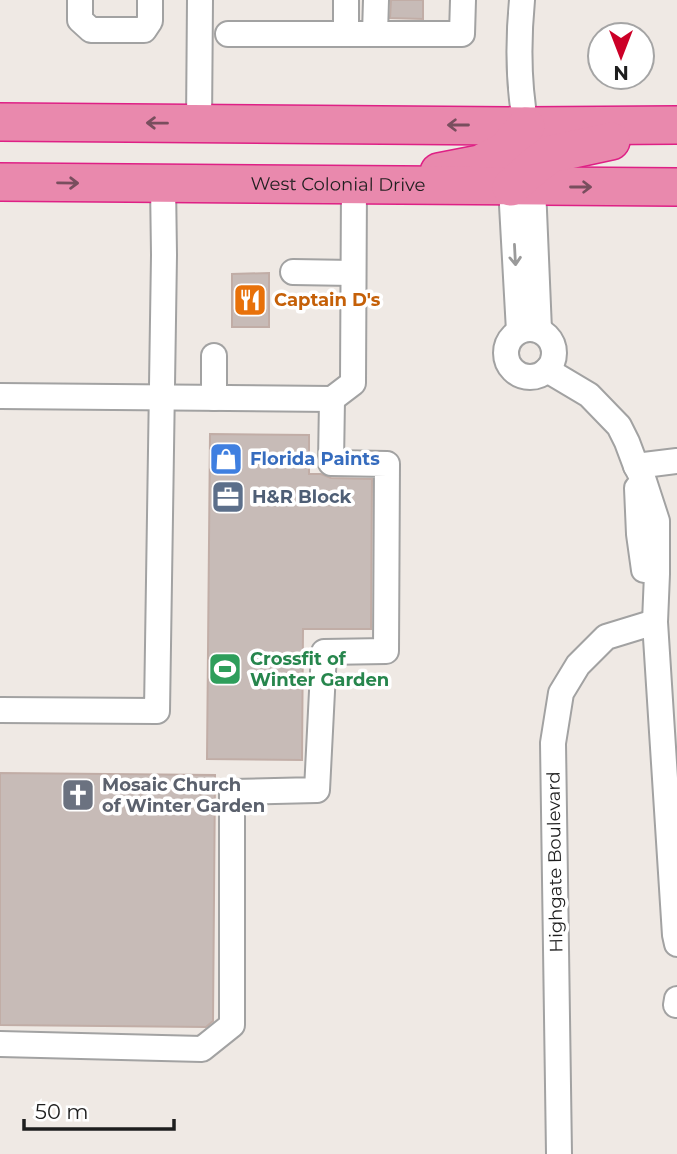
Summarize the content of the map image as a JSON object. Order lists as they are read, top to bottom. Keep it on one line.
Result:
{"streets":{"highway":["West Colonial Drive"],"lane":["Highgate Boulevard"]},"places":{"restaurant":["Captain D's"],"shop":["Florida Paints"],"office":["H&R Block"],"sports":["Crossfit of Winter Garden"],"church":["Mosaic Church of Winter Garden"]},"scale_bar":"50 m","north":"bottom"}
